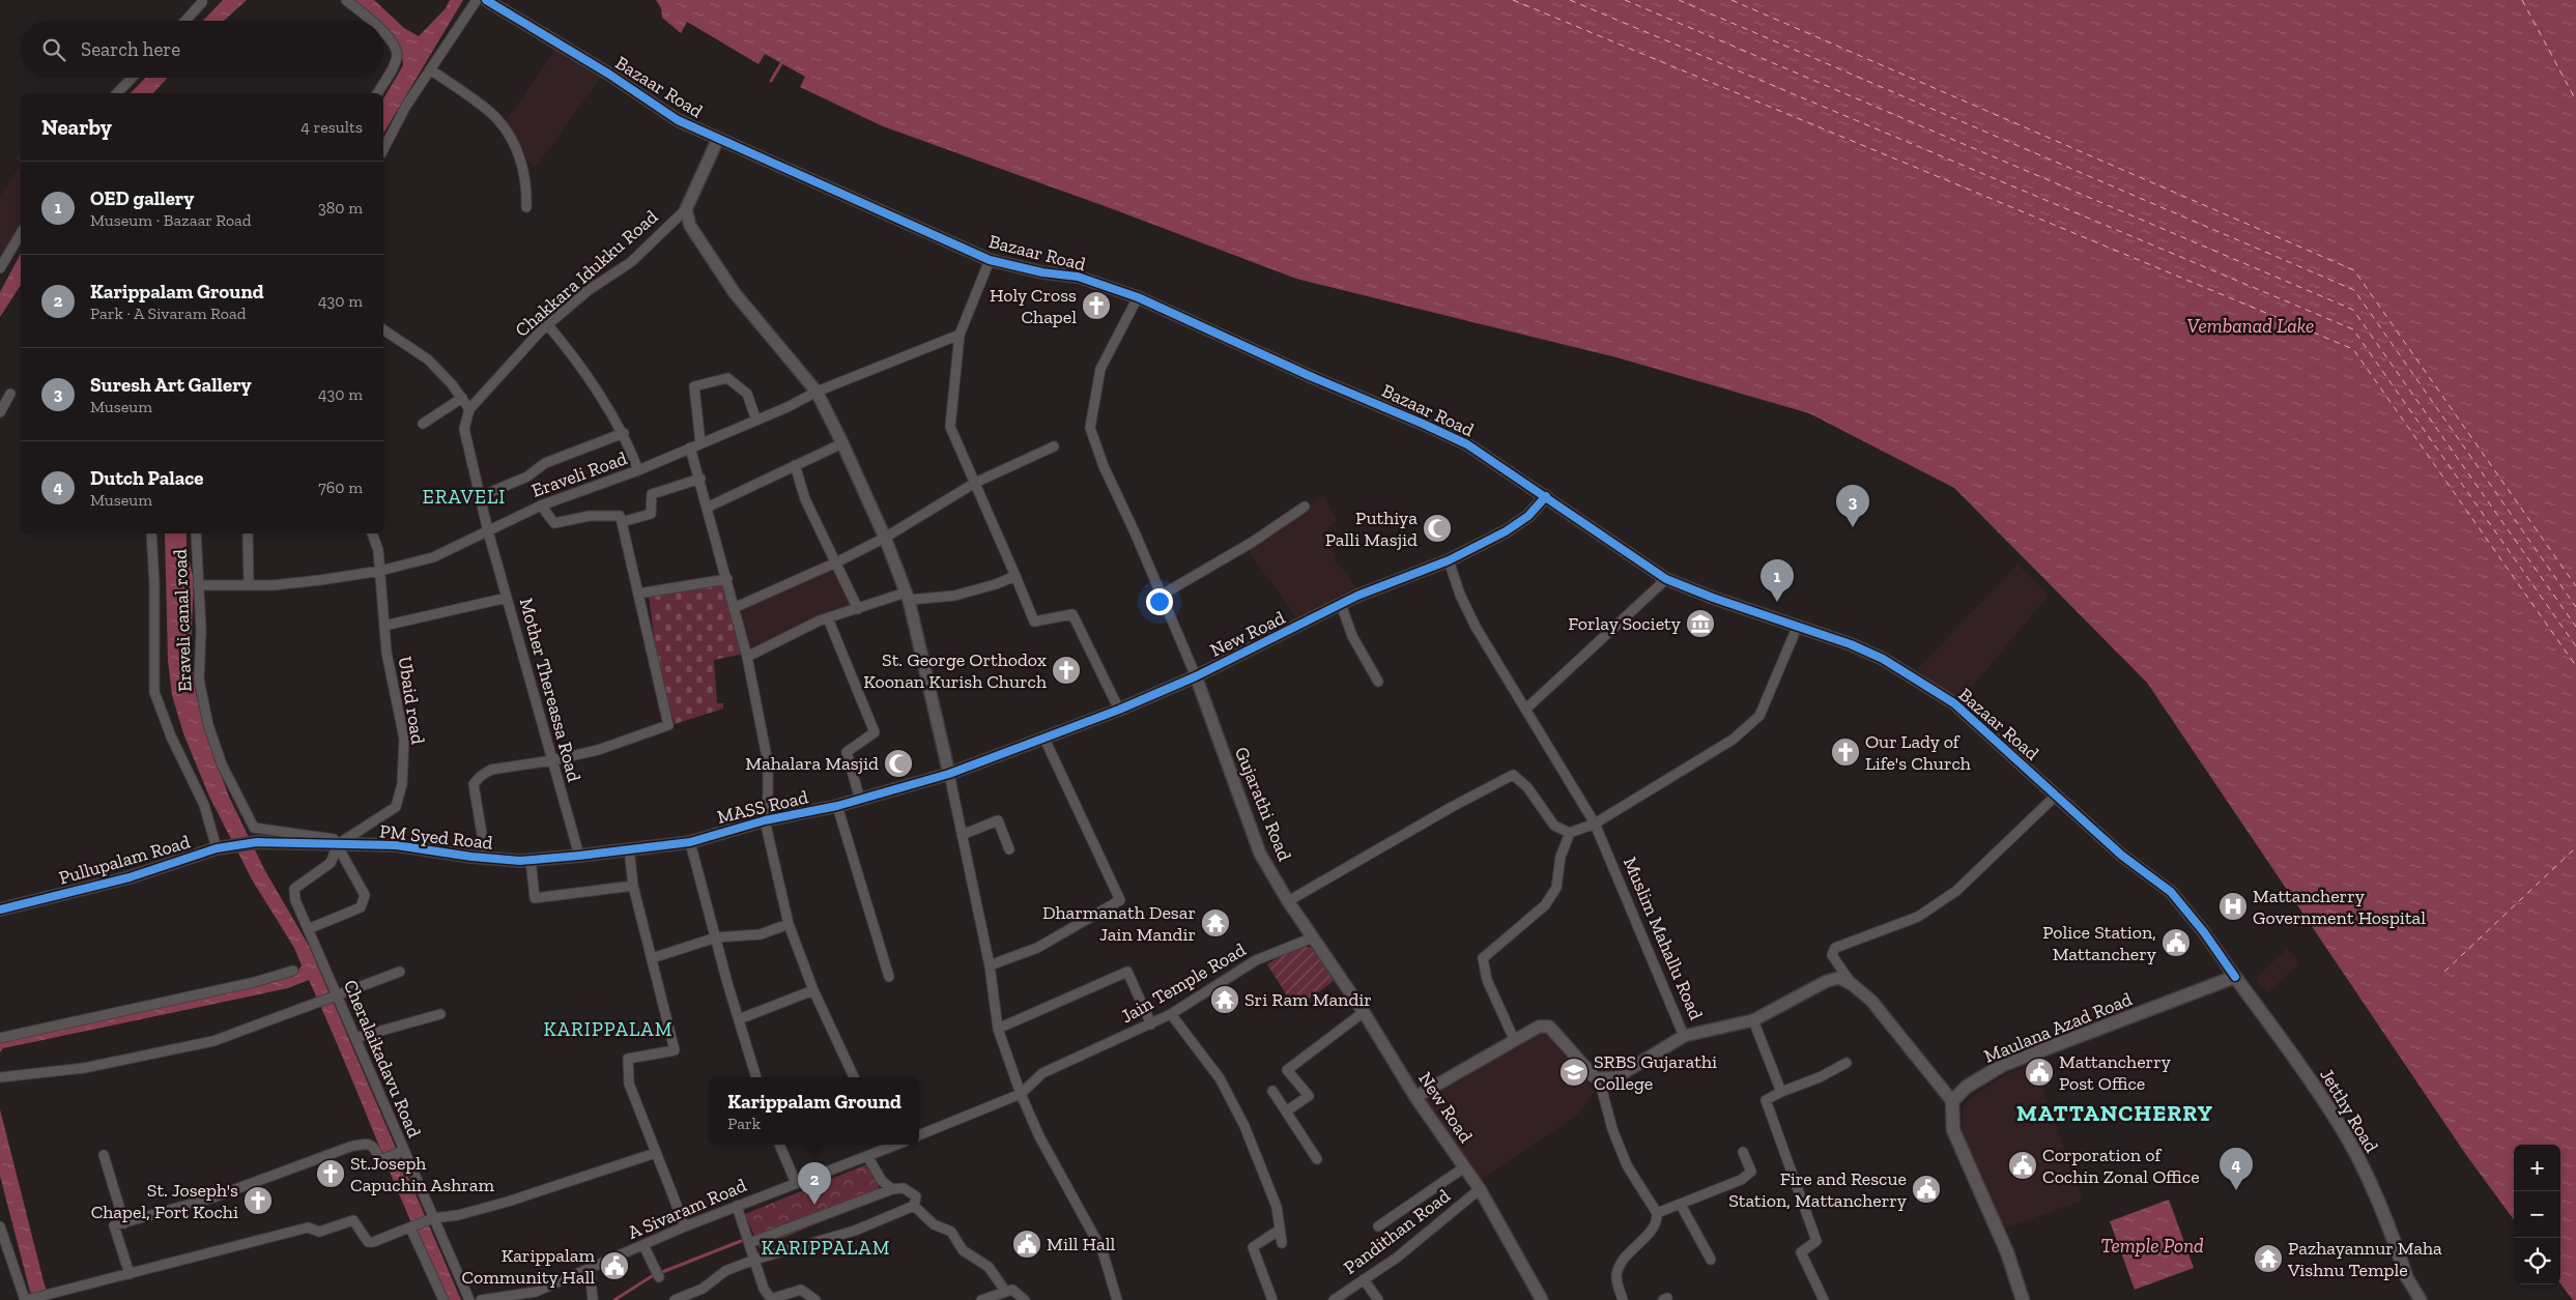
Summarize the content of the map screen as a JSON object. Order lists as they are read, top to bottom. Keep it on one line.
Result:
{"streets":{"main road":["Maulana Azad Road","Jetthy Road"],"street":["Bazaar Road","Chakkara Idukku Road","Eraveli Road","Eraveli canal road","New Road","Mother Thereassa Road","Ubaid road","Gujarathi Road","MASS Road","PM Syed Road","Pullupalam Road","Muslim Mahallu Road","Jain Temple Road","Cheralaikadavu Road","A Sivaram Road","Pandithan Road"]},"crossings":[["Bazaar Road","New Road"],["Bazaar Road","Maulana Azad Road"],["Bazaar Road","Jetthy Road"],["Eraveli Road","Eraveli canal road"],["Eraveli Road","Mother Thereassa Road"],["Eraveli Road","Ubaid road"],["Eraveli canal road","Ubaid road"],["Eraveli canal road","PM Syed Road"],["Eraveli canal road","Pullupalam Road"],["Eraveli canal road","Cheralaikadavu Road"],["New Road","Gujarathi Road"],["New Road","MASS Road"],["New Road","Muslim Mahallu Road"],["New Road","Jain Temple Road"],["New Road","Pandithan Road"],["Mother Thereassa Road","MASS Road"],["Mother Thereassa Road","PM Syed Road"],["Ubaid road","PM Syed Road"],["Ubaid road","Cheralaikadavu Road"],["Gujarathi Road","Jain Temple Road"],["MASS Road","PM Syed Road"],["PM Syed Road","Pullupalam Road"],["PM Syed Road","Cheralaikadavu Road"],["Maulana Azad Road","Jetthy Road"]],"districts":["ERAVELI","KARIPPALAM","MATTANCHERRY","KARIPPALAM"],"water":["Vembanad Lake","Temple Pond"],"places":{"church":["Holy Cross Chapel","St. George Orthodox Koonan Kurish Church","Our Lady of Life's Church","St.Joseph Capuchin Ashram","St. Joseph's Chapel, Fort Kochi"],"mosque":["Puthiya Palli Masjid","Mahalara Masjid"],"museum":["Forlay Society"],"hospital":["Mattancherry Government Hospital"],"temple":["Dharmanath Desar Jain Mandir","Sri Ram Mandir","Pazhayannur Maha Vishnu Temple"],"public building":["Police Station, Mattanchery","Mattancherry Post Office","Corporation of Cochin Zonal Office","Fire and Rescue Station, Mattancherry","Mill Hall","Karippalam Community Hall"],"school or university":["SRBS Gujarathi College"]},"page":{"search":"Search here","heading":["Nearby","4 results"],"list":[{"mark":"1","name":"OED gallery","note":"Museum · Bazaar Road","value":"380 m"},{"mark":"2","name":"Karippalam Ground","note":"Park · A Sivaram Road","value":"430 m"},{"mark":"3","name":"Suresh Art Gallery","note":"Museum","value":"430 m"},{"mark":"4","name":"Dutch Palace","note":"Museum","value":"760 m"}],"pins":["3","1","4","2"],"popup":["Karippalam Ground","Park"],"map_buttons":["+","−"]}}
